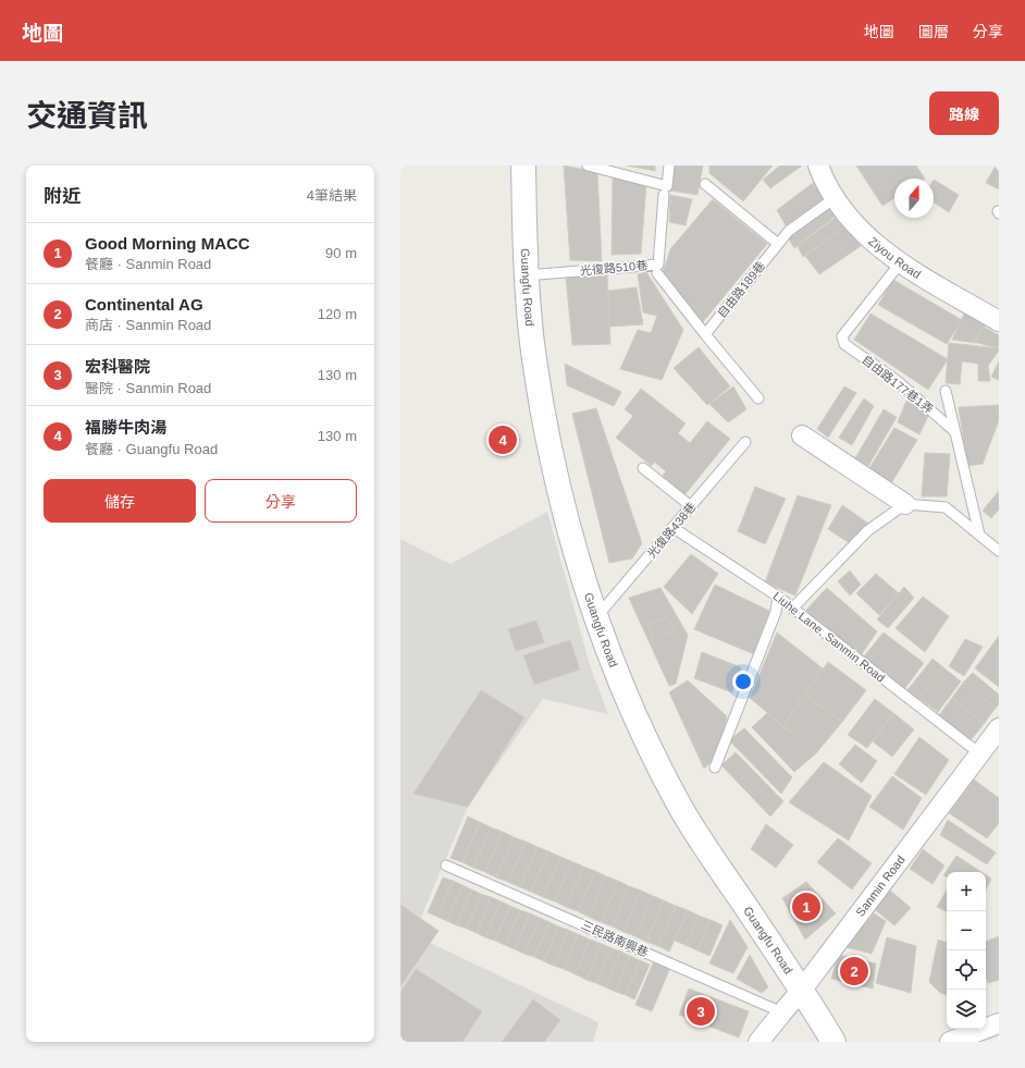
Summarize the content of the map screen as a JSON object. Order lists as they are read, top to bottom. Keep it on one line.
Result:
{"streets":{"main road":["Guangfu Road"],"street":["Ziyou Road","Sanmin Road"],"lane":["光復路510巷","自由路189巷","自由路177巷1弄","光復路438巷","Liuhe Lane, Sanmin Road","三民路南興巷"]},"crossings":[["Ziyou Road","自由路189巷"],["Ziyou Road","自由路177巷1弄"],["光復路510巷","Guangfu Road"],["Guangfu Road","光復路438巷"],["Guangfu Road","Sanmin Road"],["光復路438巷","Liuhe Lane, Sanmin Road"],["Liuhe Lane, Sanmin Road","Sanmin Road"],["Sanmin Road","三民路南興巷"]],"north":"top","page":{"header":"地圖","nav":["地圖","圖層","分享"],"title":"交通資訊","buttons":["路線",["儲存","分享"]],"heading":["附近","4筆結果"],"list":[{"mark":"1","name":"Good Morning MACC","note":"餐廳 · Sanmin Road","value":"90 m"},{"mark":"2","name":"Continental AG","note":"商店 · Sanmin Road","value":"120 m"},{"mark":"3","name":"宏科醫院","note":"醫院 · Sanmin Road","value":"130 m"},{"mark":"4","name":"福勝牛肉湯","note":"餐廳 · Guangfu Road","value":"130 m"}],"pins":["4","1","2","3"],"map_buttons":["+","−"]}}
